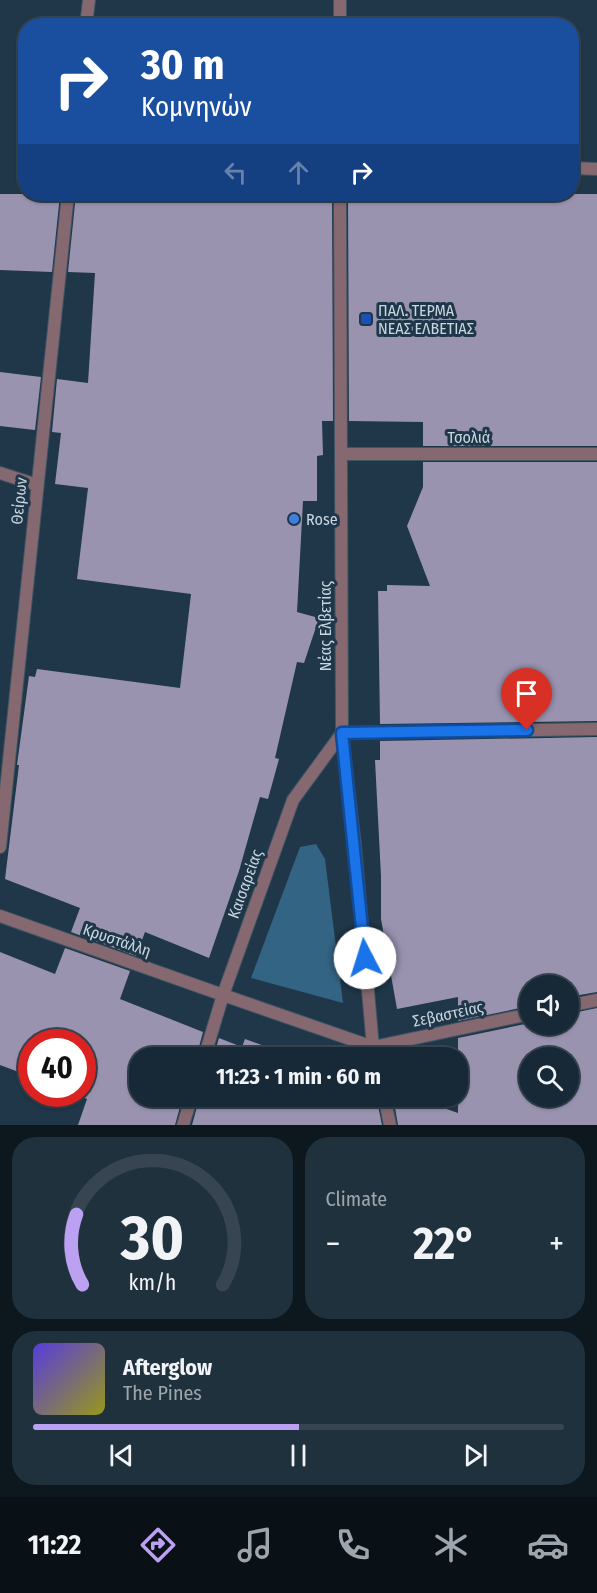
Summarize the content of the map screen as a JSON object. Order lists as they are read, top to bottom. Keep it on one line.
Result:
{"streets":{"street":["Τσολιά","Θείρων","Νέας Ελβετίας","Καισαρείας","Κρυστάλλη","Σεβαστείας"]},"crossings":[["Τσολιά","Νέας Ελβετίας"],["Νέας Ελβετίας","Καισαρείας"],["Καισαρείας","Κρυστάλλη"]],"places":{"transit":["ΠΑΛ. ΤΕΡΜΑ ΝΕΑΣ ΕΛΒΕΤΙΑΣ"],"other":["Rose"]},"page":{"turn":["30 m","Κομνηνών"],"limit":"40","trip":"11:23 · 1 min · 60 m","tile":"Climate","heat":["−","22°","+"],"song":["Afterglow","The Pines"],"tabs":"11:22","gauge":["30","km/h"]}}
